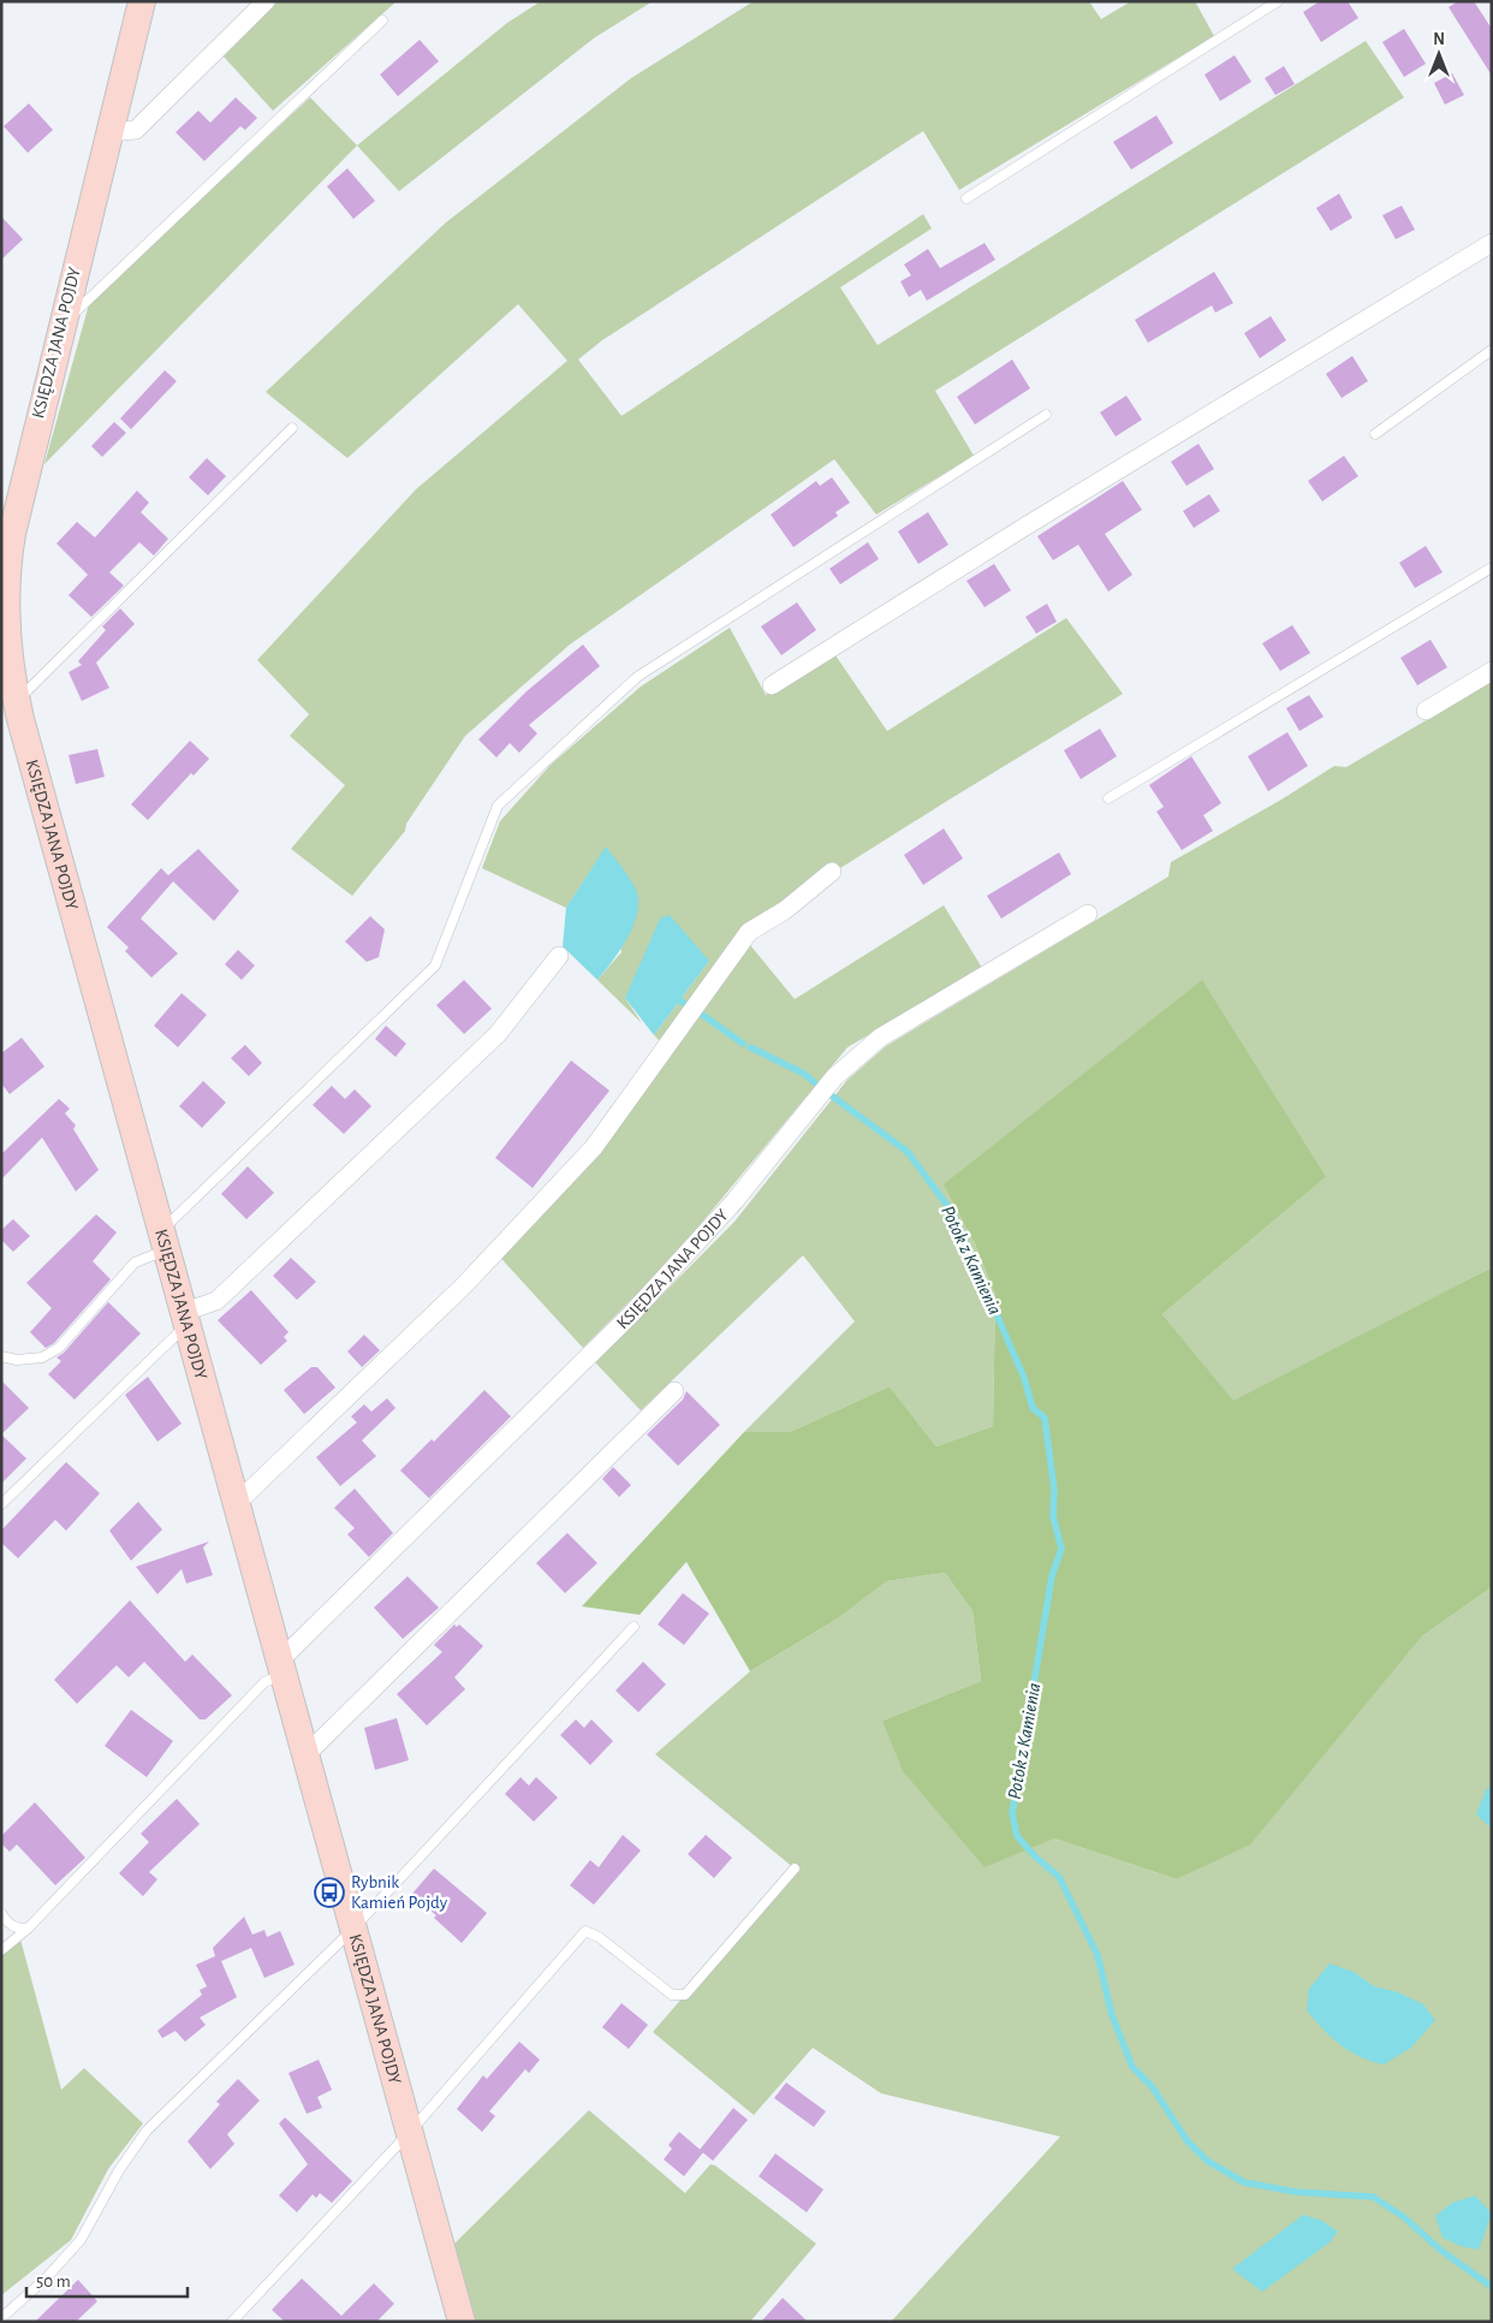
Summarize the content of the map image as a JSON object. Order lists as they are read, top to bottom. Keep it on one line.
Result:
{"streets":{"street":["KSIĘDZA JANA POJDY"]},"water":["Potok z Kamienia"],"places":{"bus stop":["Rybnik Kamień Pojdy"]},"scale_bar":"50 m","north":"top"}
